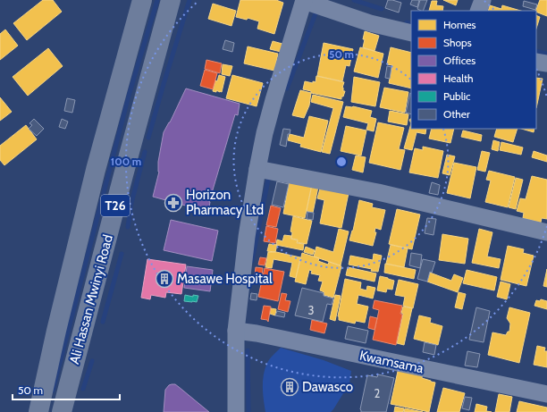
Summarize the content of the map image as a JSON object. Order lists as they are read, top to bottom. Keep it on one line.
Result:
{"streets":{"highway":["T26","Ali Hassan Mwinyi Road"],"street":["Kwamsama"]},"places":{"pharmacy":["Horizon Pharmacy Ltd"],"building":["Masawe Hospital","Dawasco"]},"house_numbers":["3","2"],"legend":["Homes","Shops","Offices","Health","Public","Other"],"scale_bar":"50 m","rings":["50 m","100 m"]}
